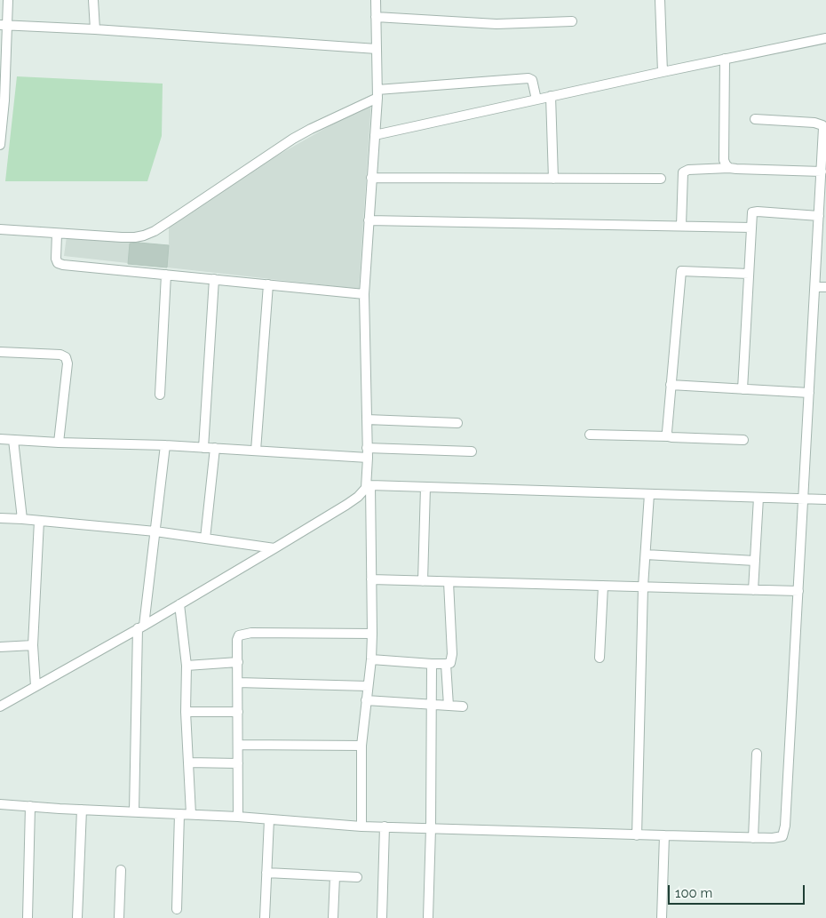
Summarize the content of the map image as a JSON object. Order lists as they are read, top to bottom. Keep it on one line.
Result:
{"scale_bar":"100 m"}
